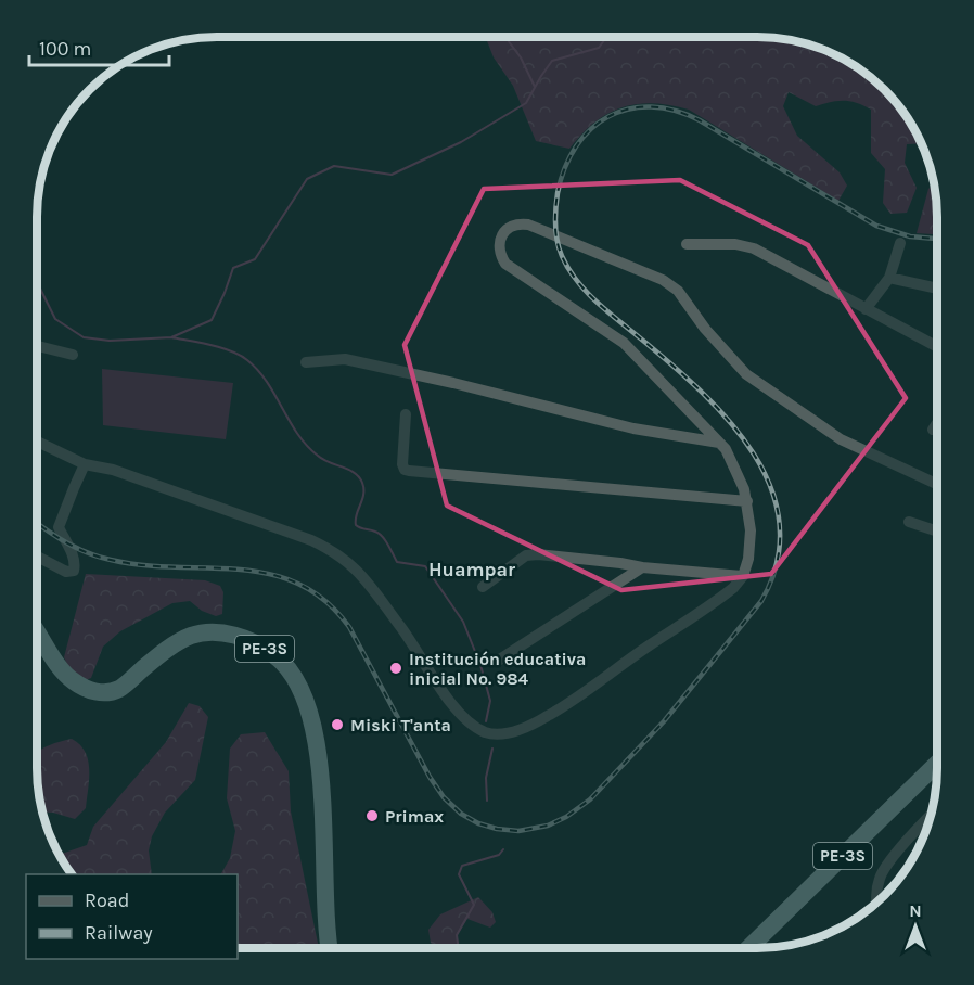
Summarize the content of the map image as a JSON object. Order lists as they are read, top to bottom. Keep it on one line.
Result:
{"streets":{"highway":["PE-3S"]},"districts":["Huampar"],"places":["Institución educativa inicial No. 984","Miski T'anta","Primax"],"legend":["Road","Railway"],"scale_bar":"100 m","north":"top"}
